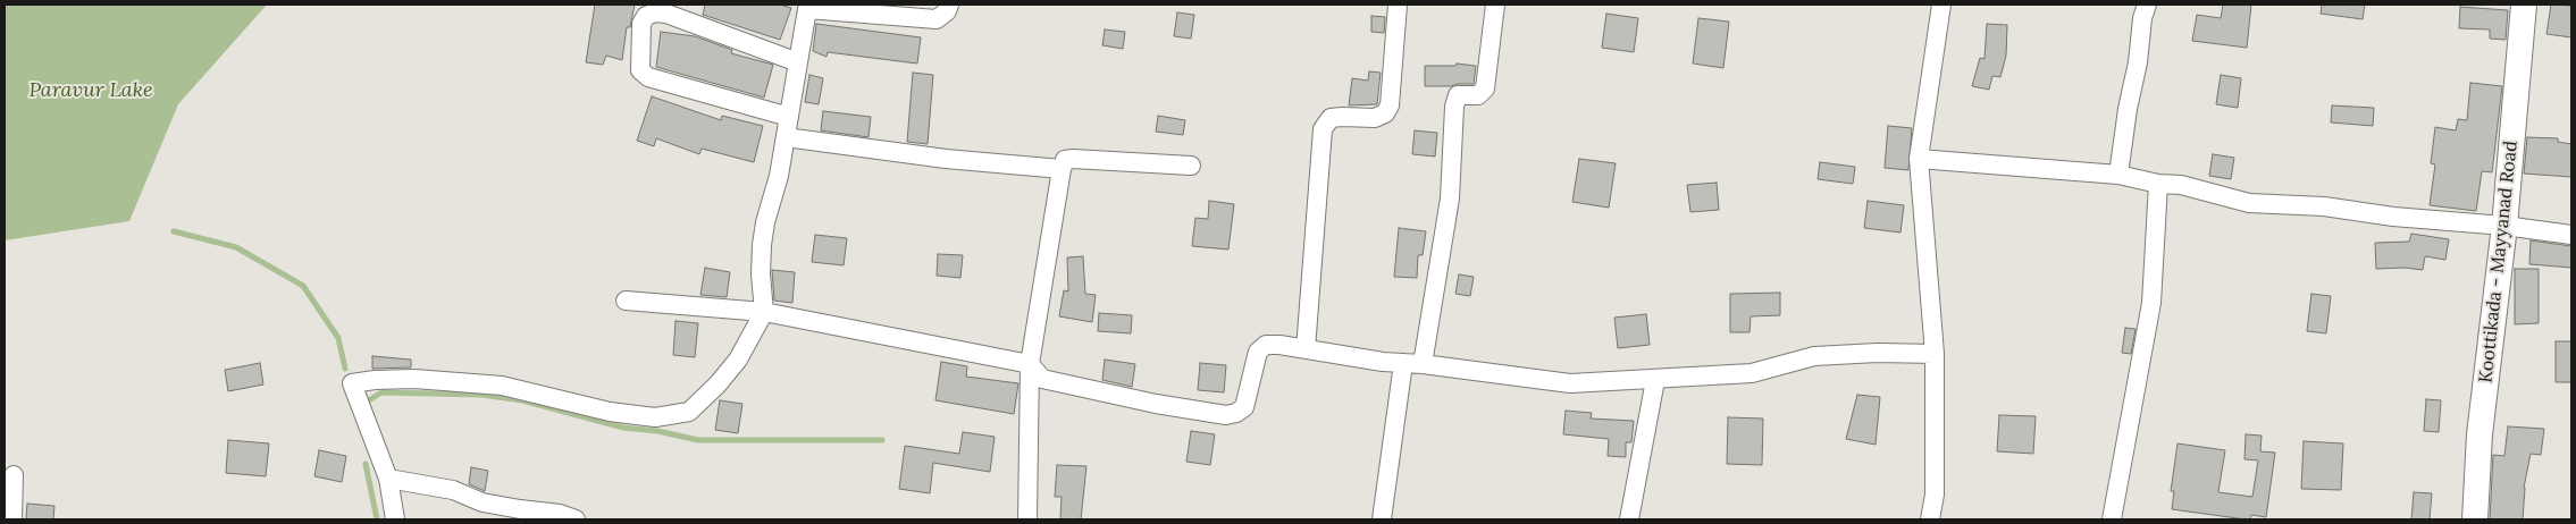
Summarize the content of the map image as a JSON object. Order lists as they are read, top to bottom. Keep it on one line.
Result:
{"streets":{"main road":["Koottikada - Mayyanad Road"]},"water":["Paravur Lake"]}
